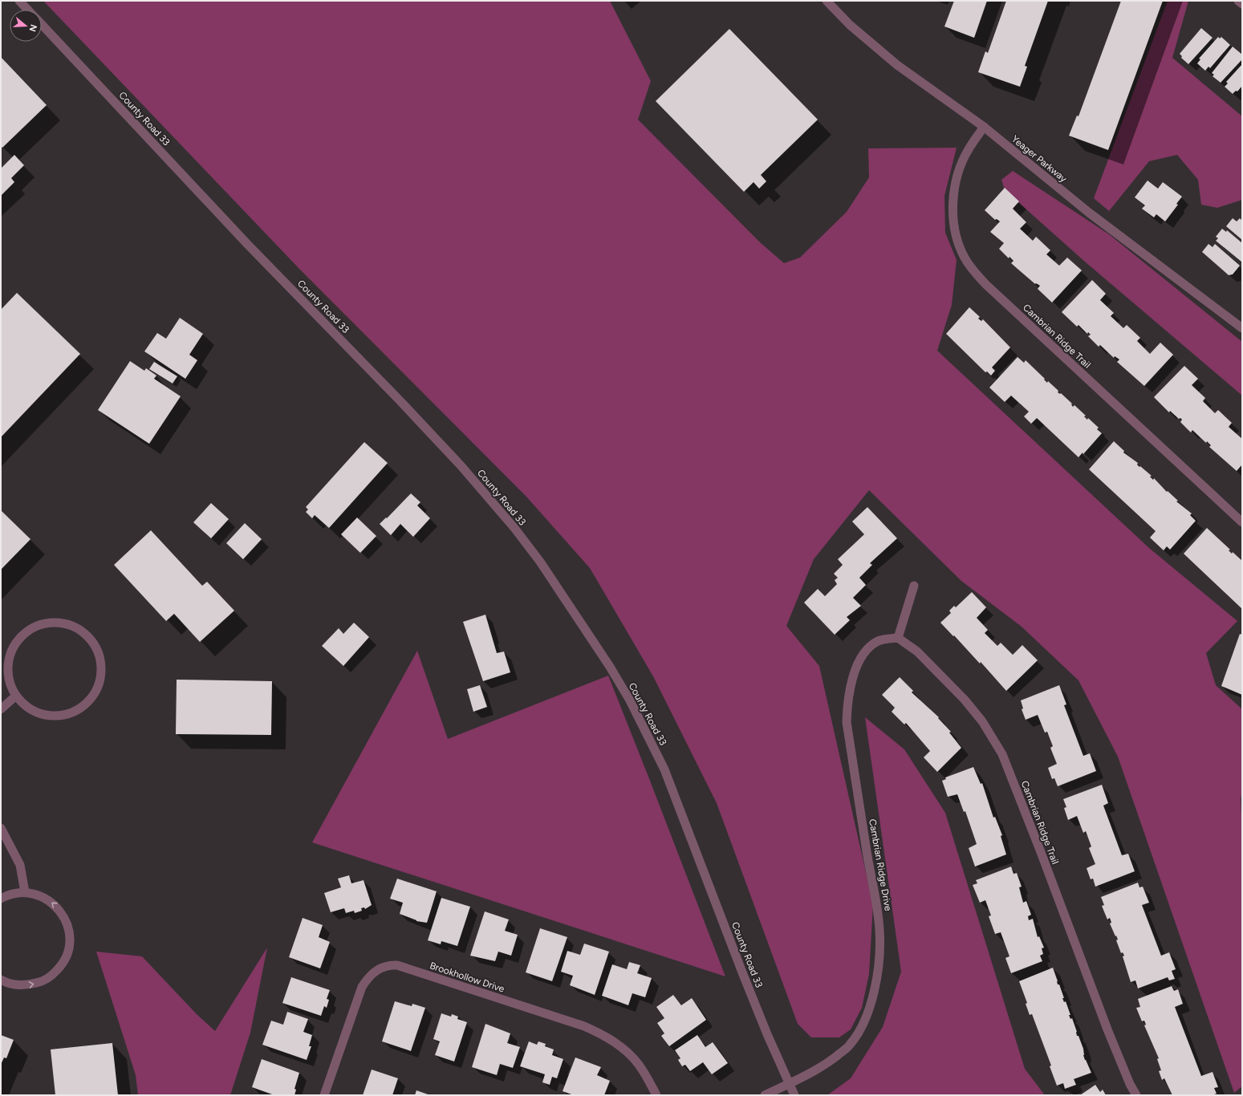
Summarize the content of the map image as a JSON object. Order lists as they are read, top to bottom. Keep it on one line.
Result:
{"streets":{"street":["County Road 33","Yeager Parkway","Cambrian Ridge Trail","Cambrian Ridge Drive","Brookhollow Drive"]},"crossings":[["County Road 33","Cambrian Ridge Drive"],["Yeager Parkway","Cambrian Ridge Trail"],["Cambrian Ridge Trail","Cambrian Ridge Drive"]],"north":"right"}
